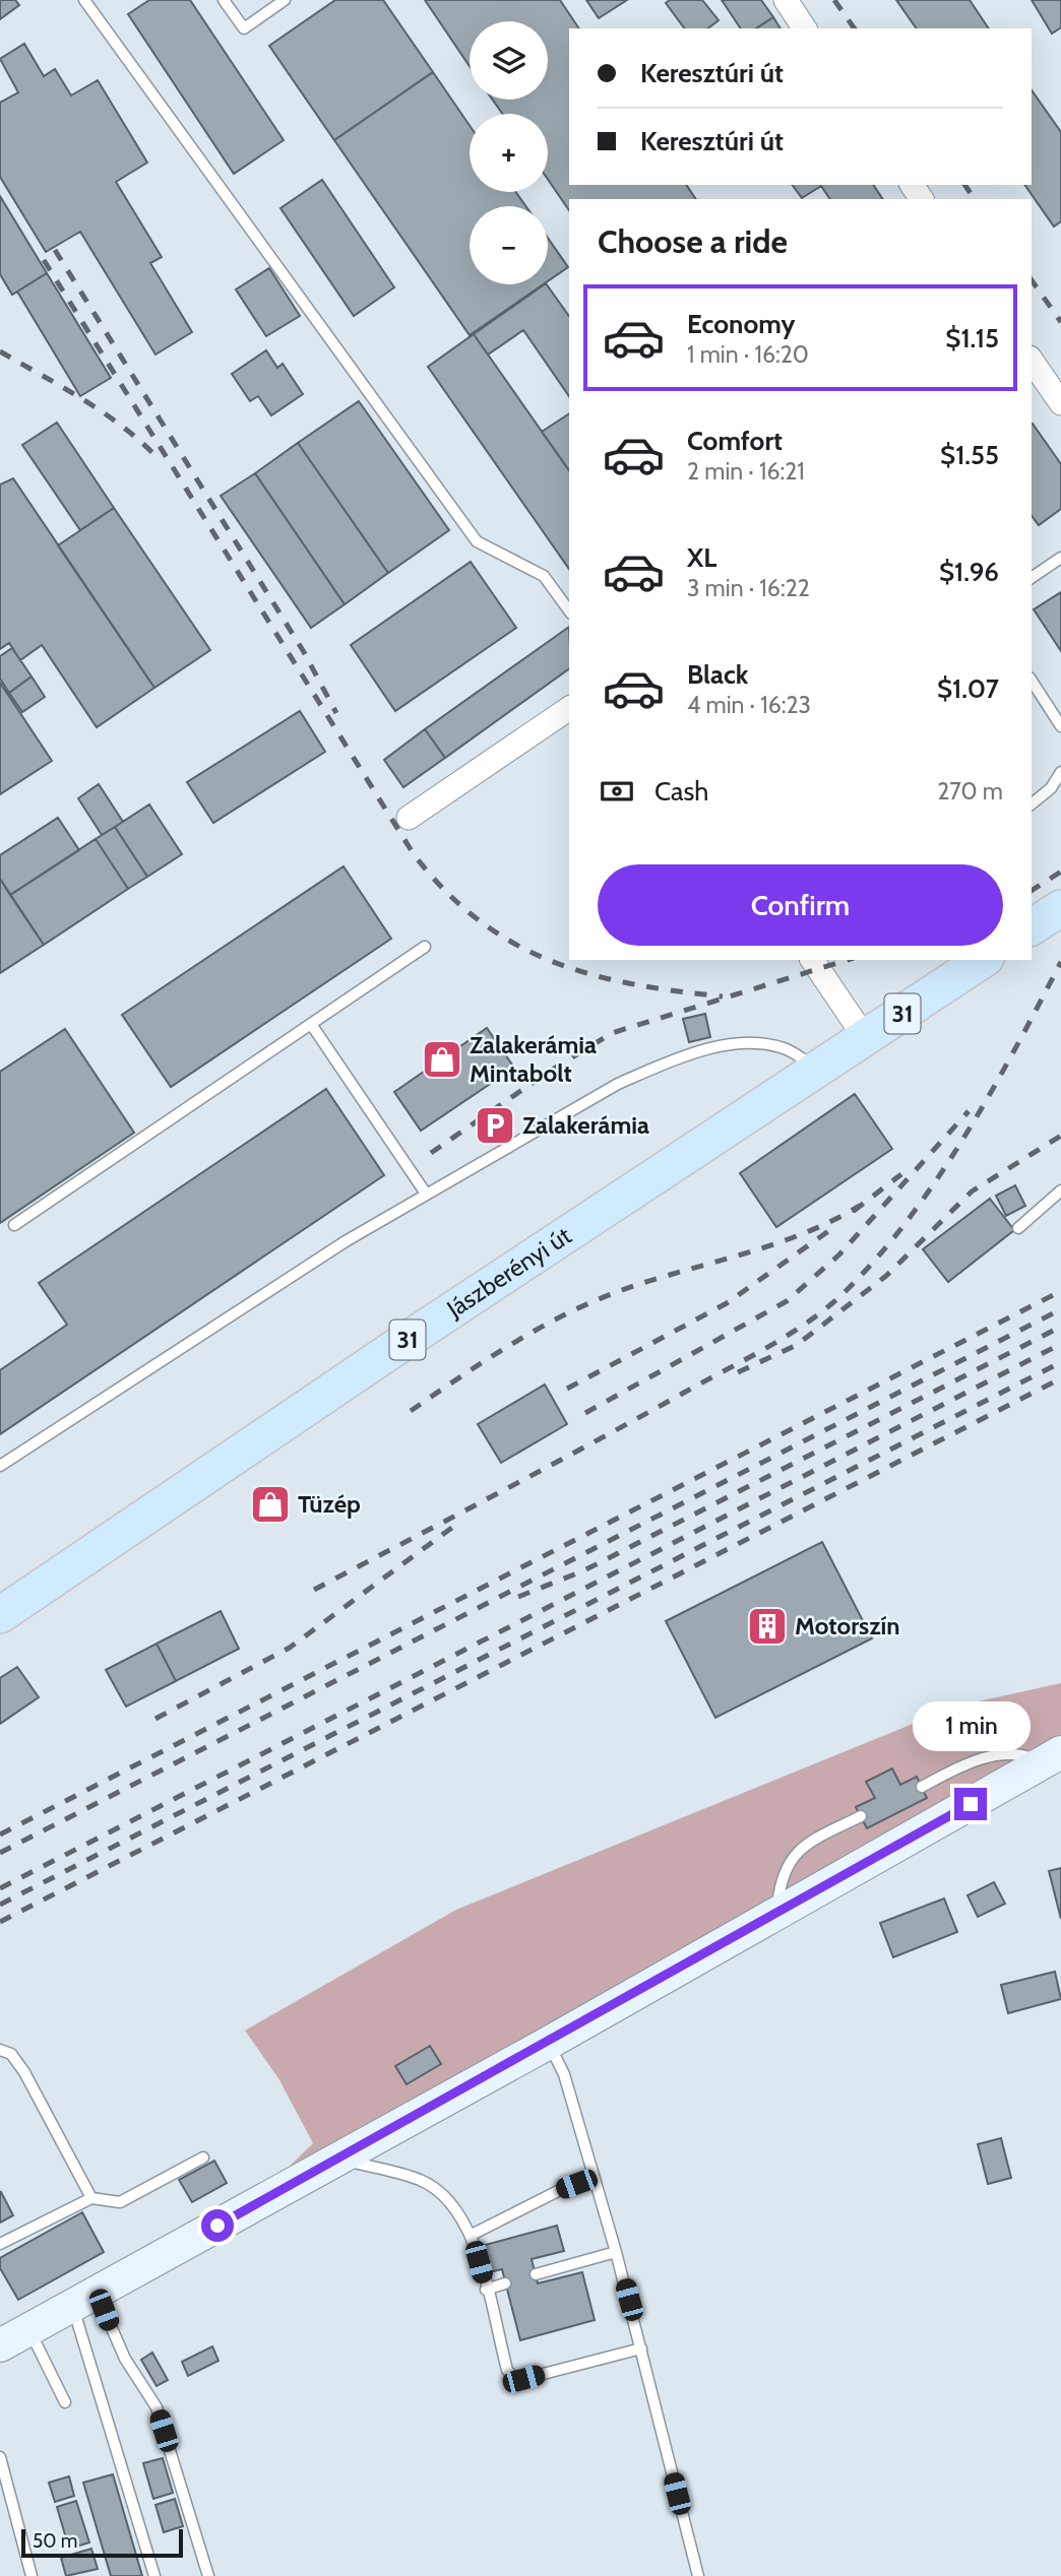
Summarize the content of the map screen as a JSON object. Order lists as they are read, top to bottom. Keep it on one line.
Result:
{"streets":{"main road":["31","Jászberényi út"]},"places":{"shop":["Zalakerámia Mintabolt","Tüzép"],"parking":["Zalakerámia"],"building":["Motorszín"]},"scale_bar":"50 m","page":{"map_buttons":["+","−"],"banner":["Keresztúri út","Keresztúri út"],"heading":"Choose a ride","list":[{"name":"Economy","note":"1 min · 16:20","value":"$1.15"},{"name":"Comfort","note":"2 min · 16:21","value":"$1.55"},{"name":"XL","note":"3 min · 16:22","value":"$1.96"},{"name":"Black","note":"4 min · 16:23","value":"$1.07"}],"pay":["Cash","270 m"],"buttons":"Confirm","bubble":"1 min","scale":"50 m"}}
